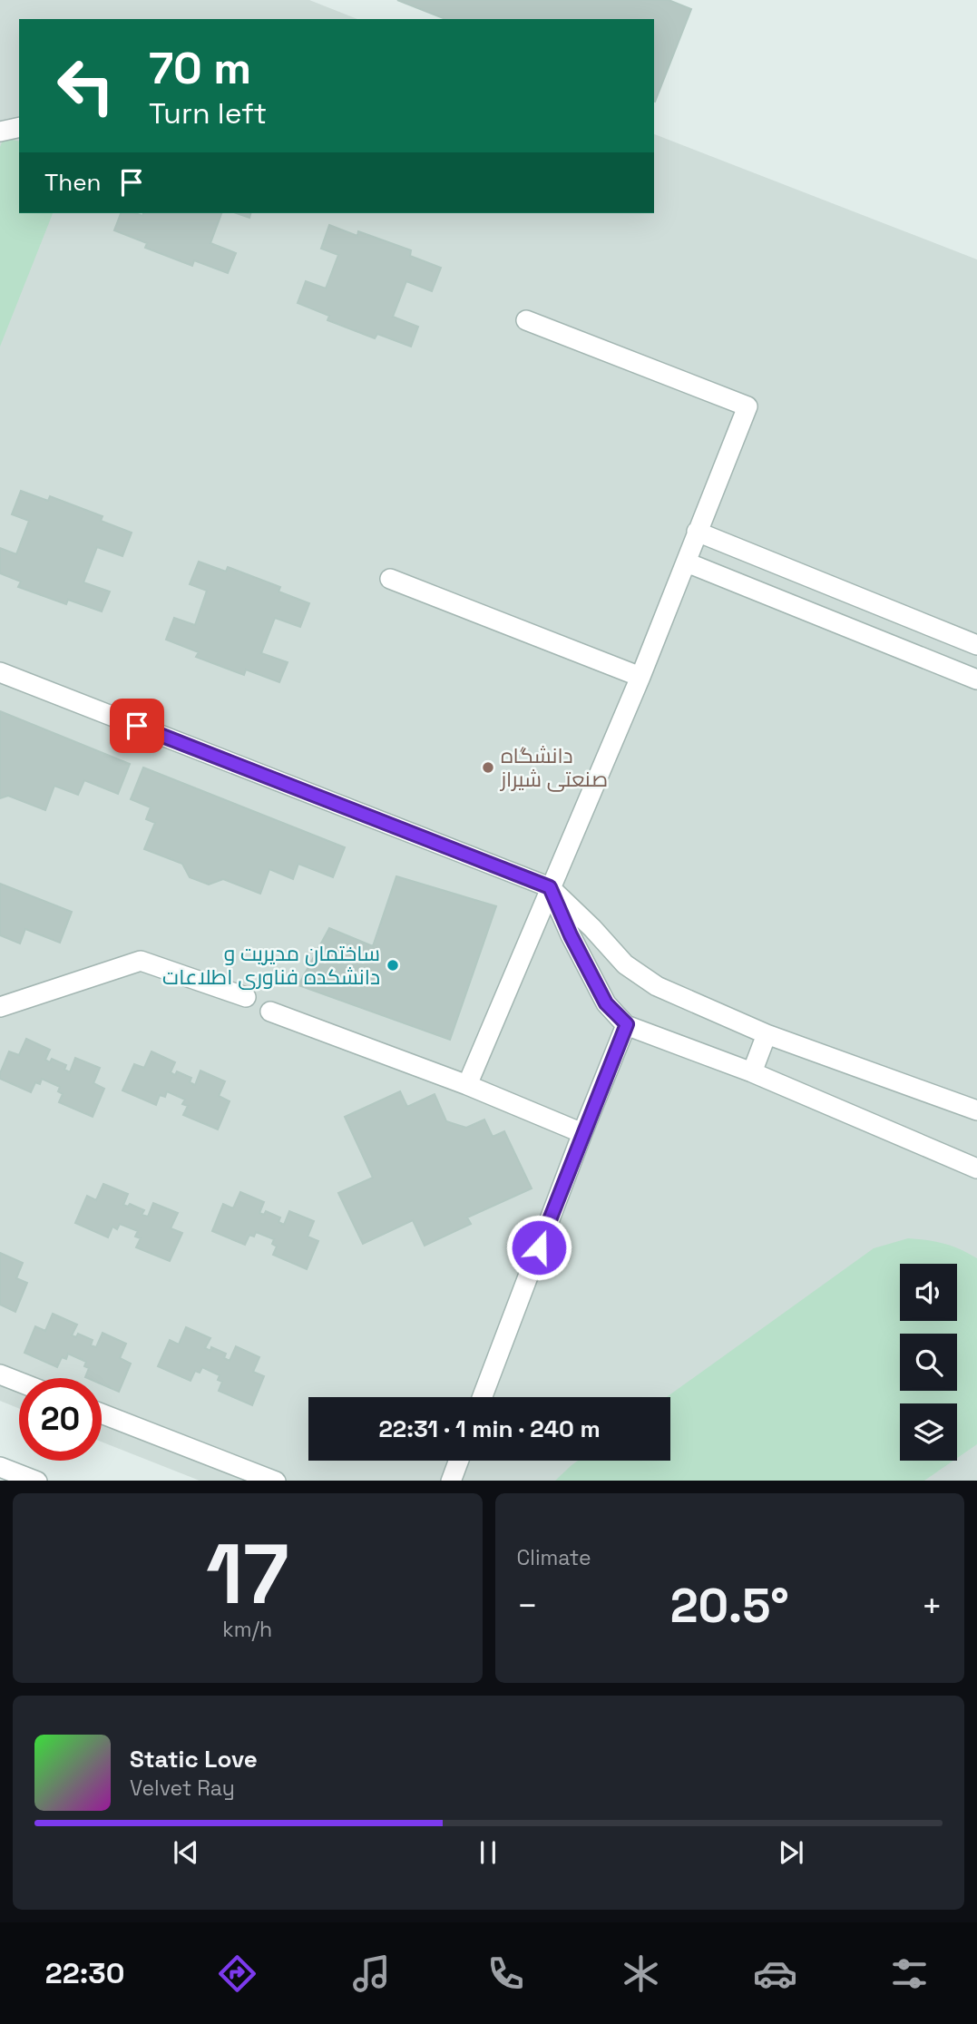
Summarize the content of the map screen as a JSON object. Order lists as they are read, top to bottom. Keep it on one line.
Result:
{"places":["دانشگاه صنعتی شیراز","ساختمان مدیریت و دانشکده فناوری اطلاعات"],"page":{"turn":["70 m","Turn left"],"then":"Then","limit":"20","trip":"22:31 · 1 min · 240 m","tile":[["17","km/h"],"Climate"],"heat":["−","20.5°","+"],"song":["Static Love","Velvet Ray"],"tabs":"22:30"}}
